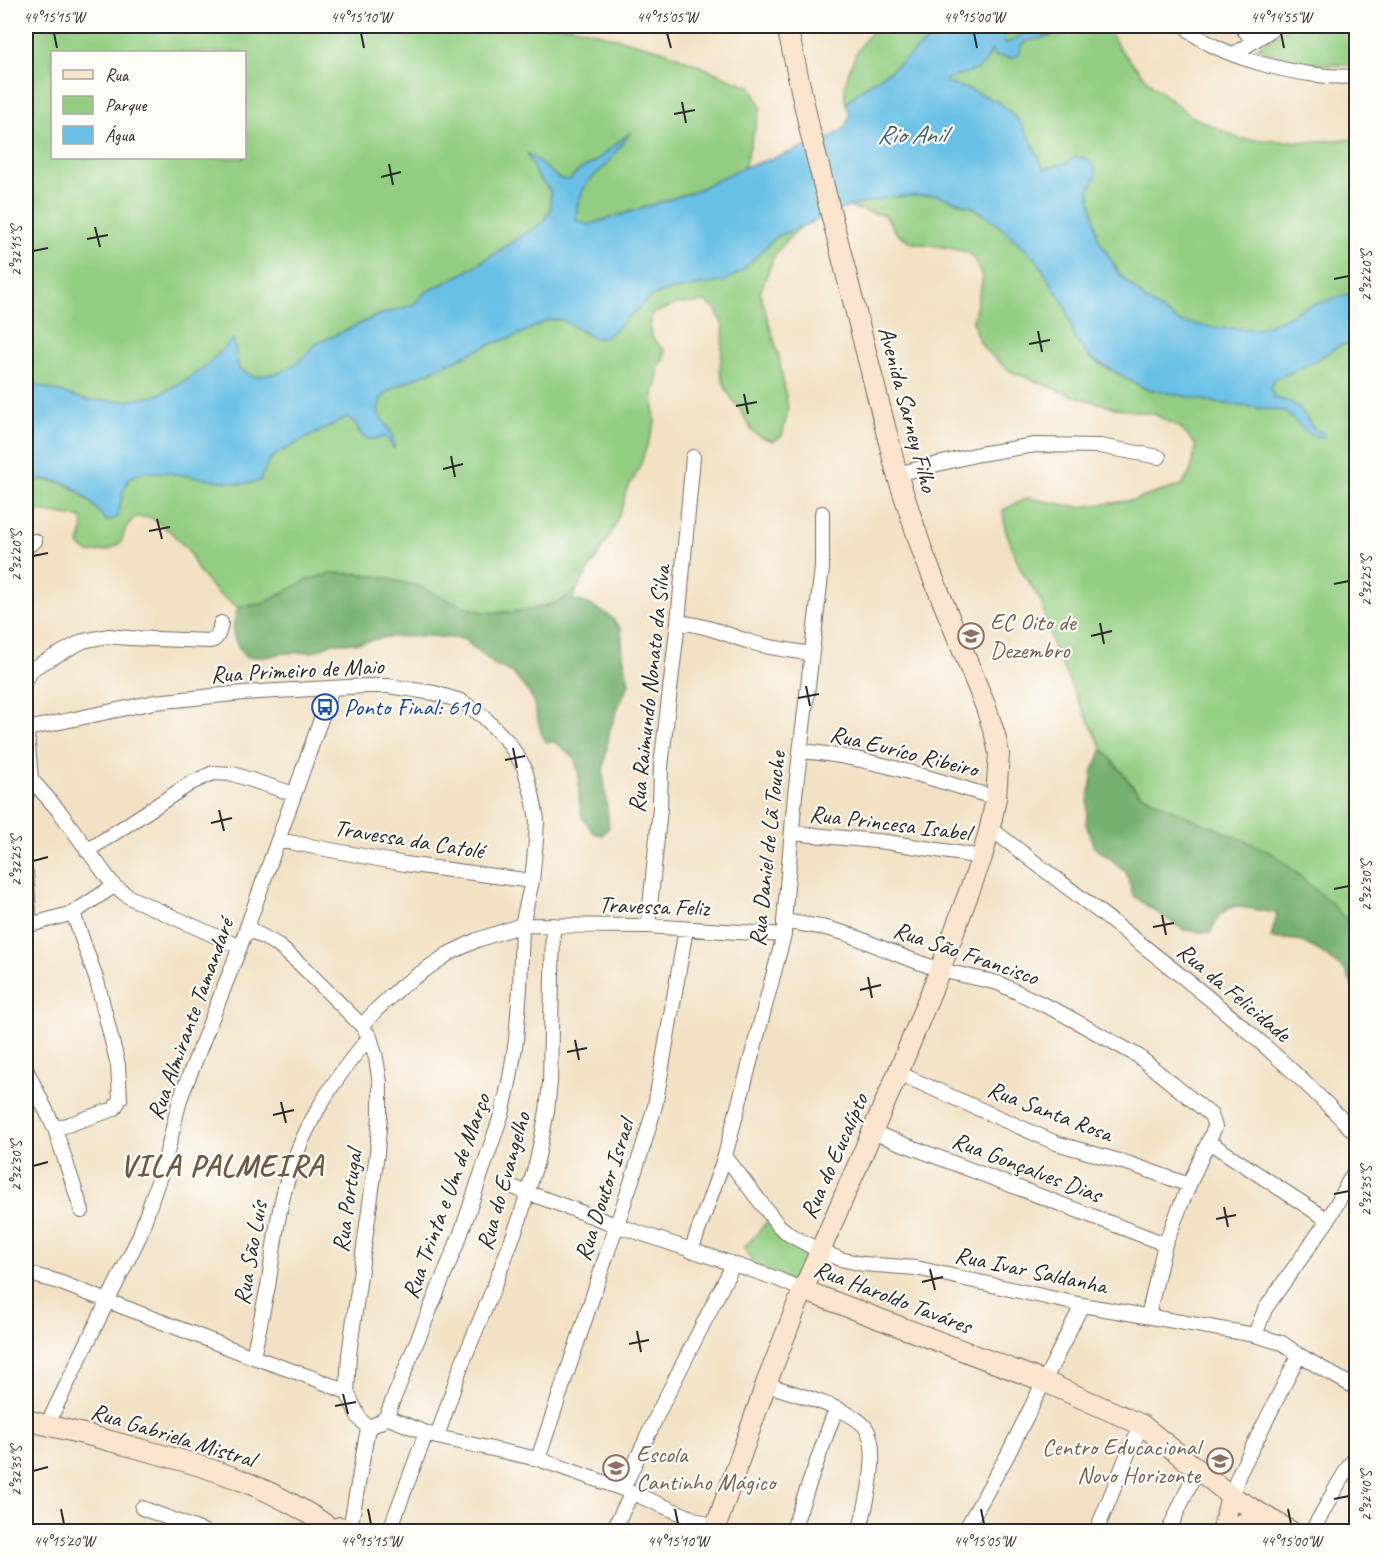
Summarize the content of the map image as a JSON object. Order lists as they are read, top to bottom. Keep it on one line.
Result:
{"streets":{"street":["Avenida Sarney Filho","Rua Primeiro de Maio","Rua Raimundo Nonato da Silva","Rua Euríco Ribeiro","Rua Princesa Isabel","Travessa da Catolé","Rua Daniel de Lã Touche","Travessa Feliz","Rua São Francisco","Rua da Felicidade","Rua Almirante Tamandaré","Rua Santa Rosa","Rua do Eucalípto","Rua Gonçalves Dias","Rua do Evangelho","Rua Doutor Israel","Rua Trinta e Um de Março","Rua Portugal","Rua São Luís","Rua Ivar Saldanha","Rua Haroldo Taváres","Rua Gabriela Mistral"]},"crossings":[["Avenida Sarney Filho","Rua Euríco Ribeiro"],["Avenida Sarney Filho","Rua do Eucalípto"],["Rua Primeiro de Maio","Travessa da Catolé"],["Rua Primeiro de Maio","Travessa Feliz"],["Rua Primeiro de Maio","Rua Almirante Tamandaré"],["Rua Primeiro de Maio","Rua Trinta e Um de Março"],["Rua Primeiro de Maio","Rua São Luís"],["Rua Raimundo Nonato da Silva","Travessa Feliz"],["Rua Euríco Ribeiro","Rua Daniel de Lã Touche"],["Rua Euríco Ribeiro","Rua do Eucalípto"],["Rua Princesa Isabel","Rua Daniel de Lã Touche"],["Rua Princesa Isabel","Rua do Eucalípto"],["Travessa da Catolé","Rua Almirante Tamandaré"],["Rua Daniel de Lã Touche","Travessa Feliz"],["Rua Daniel de Lã Touche","Rua São Francisco"],["Rua Daniel de Lã Touche","Rua Ivar Saldanha"],["Rua Daniel de Lã Touche","Rua Haroldo Taváres"],["Travessa Feliz","Rua São Francisco"],["Travessa Feliz","Rua do Evangelho"],["Travessa Feliz","Rua Doutor Israel"],["Travessa Feliz","Rua Trinta e Um de Março"],["Travessa Feliz","Rua São Luís"],["Rua São Francisco","Rua do Eucalípto"],["Rua da Felicidade","Rua do Eucalípto"],["Rua Almirante Tamandaré","Rua Gabriela Mistral"],["Rua Santa Rosa","Rua do Eucalípto"],["Rua do Eucalípto","Rua Gonçalves Dias"],["Rua do Eucalípto","Rua Ivar Saldanha"],["Rua do Eucalípto","Rua Haroldo Taváres"],["Rua do Evangelho","Rua Haroldo Taváres"],["Rua Doutor Israel","Rua Haroldo Taváres"],["Rua Trinta e Um de Março","Rua São Luís"],["Rua Portugal","Rua São Luís"]],"districts":["VILA PALMEIRA"],"water":["Rio Anil"],"places":{"school or university":["EC Oito de Dezembro","Centro Educacional Novo Horizonte","Escola Cantinho Mágico"],"bus stop":["Ponto Final: 610"]},"legend":["Rua","Parque","Água"],"coordinates":["44°15'15\"W","44°15'10\"W","44°15'05\"W","44°15'00\"W","44°14'55\"W","2°32'15\"S","2°32'20\"S","2°32'25\"S","2°32'30\"S","2°32'35\"S","2°32'40\"S","44°15'20\"W"]}
